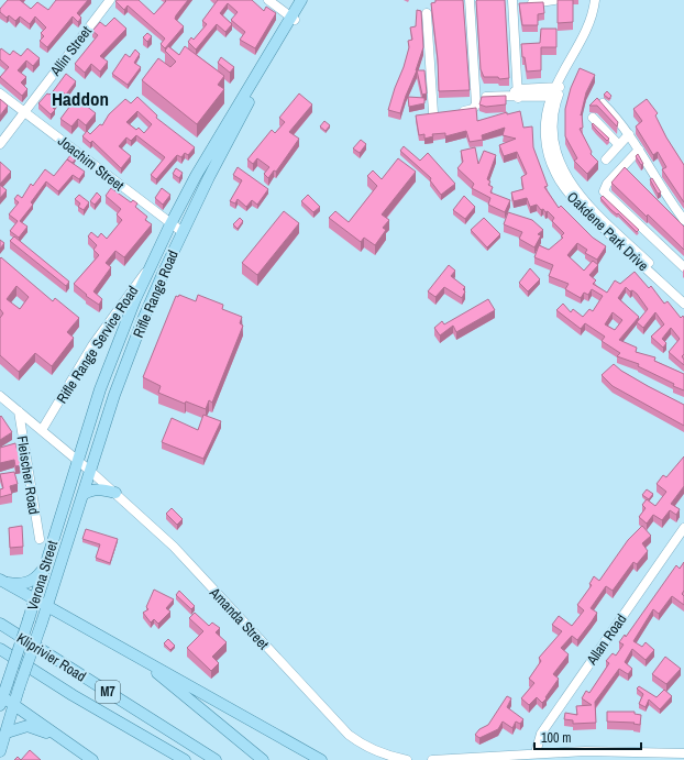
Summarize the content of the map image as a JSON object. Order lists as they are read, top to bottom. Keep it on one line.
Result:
{"streets":{"main road":["Rifle Range Road","Verona Street","Kliprivier Road","M7"],"street":["Allin Street","Joachim Street","Oakdene Park Drive","Rifle Range Service Road","Fleischer Road","Amanda Street","Allan Road"]},"crossings":[["Allin Street","Joachim Street"],["Joachim Street","Rifle Range Road"],["Rifle Range Road","Rifle Range Service Road"],["Rifle Range Road","Verona Street"],["Rifle Range Road","Amanda Street"],["Rifle Range Service Road","Amanda Street"],["Fleischer Road","Amanda Street"]],"districts":["Haddon"],"scale_bar":"100 m"}
